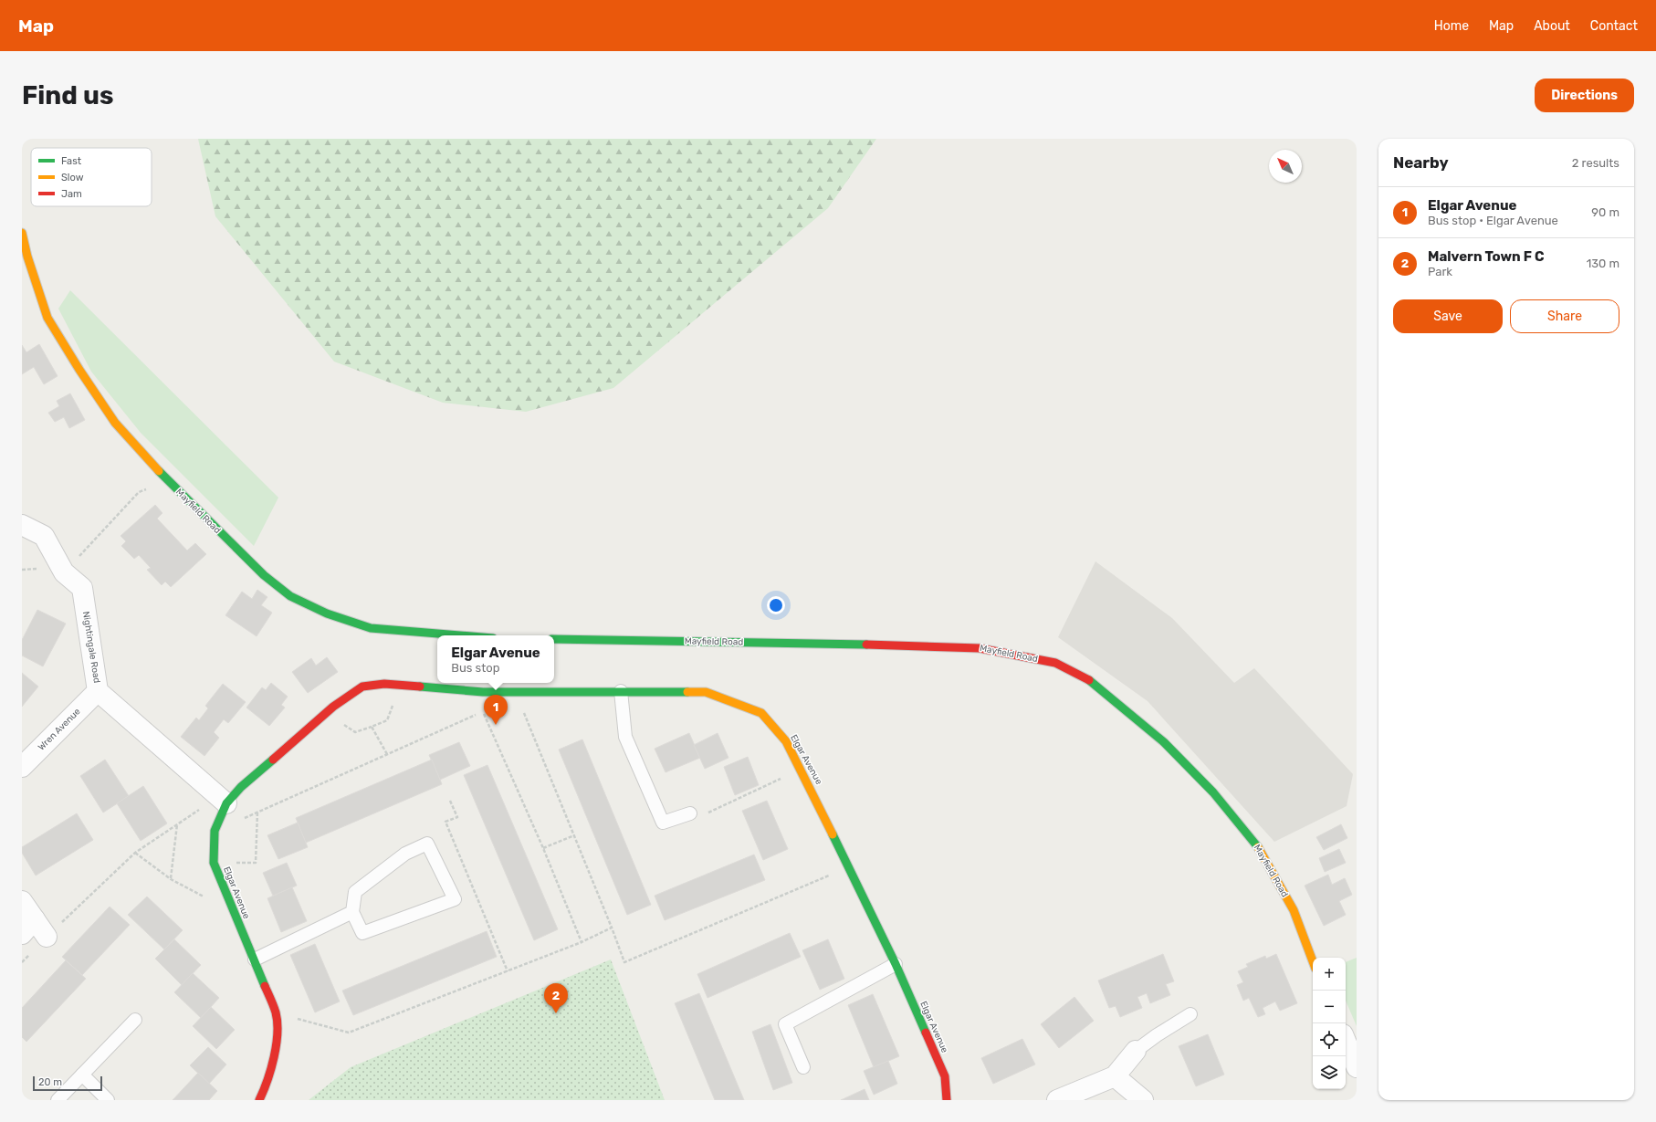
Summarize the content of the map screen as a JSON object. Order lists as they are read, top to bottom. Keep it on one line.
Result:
{"streets":{"street":["Mayfield Road","Nightingale Road","Wren Avenue","Elgar Avenue"]},"crossings":[["Nightingale Road","Wren Avenue"],["Nightingale Road","Elgar Avenue"]],"legend":["Fast","Slow","Jam"],"scale_bar":"20 m","north":"top left","page":{"header":"Map","nav":["Home","Map","About","Contact"],"buttons":["Directions",["Save","Share"]],"title":"Find us","heading":["Nearby","2 results"],"list":[{"mark":"1","name":"Elgar Avenue","note":"Bus stop · Elgar Avenue","value":"90 m"},{"mark":"2","name":"Malvern Town F C","note":"Park","value":"130 m"}],"popup":["Elgar Avenue","Bus stop"],"pins":["1","2"],"map_buttons":["+","−"],"scale":"20 m"}}
